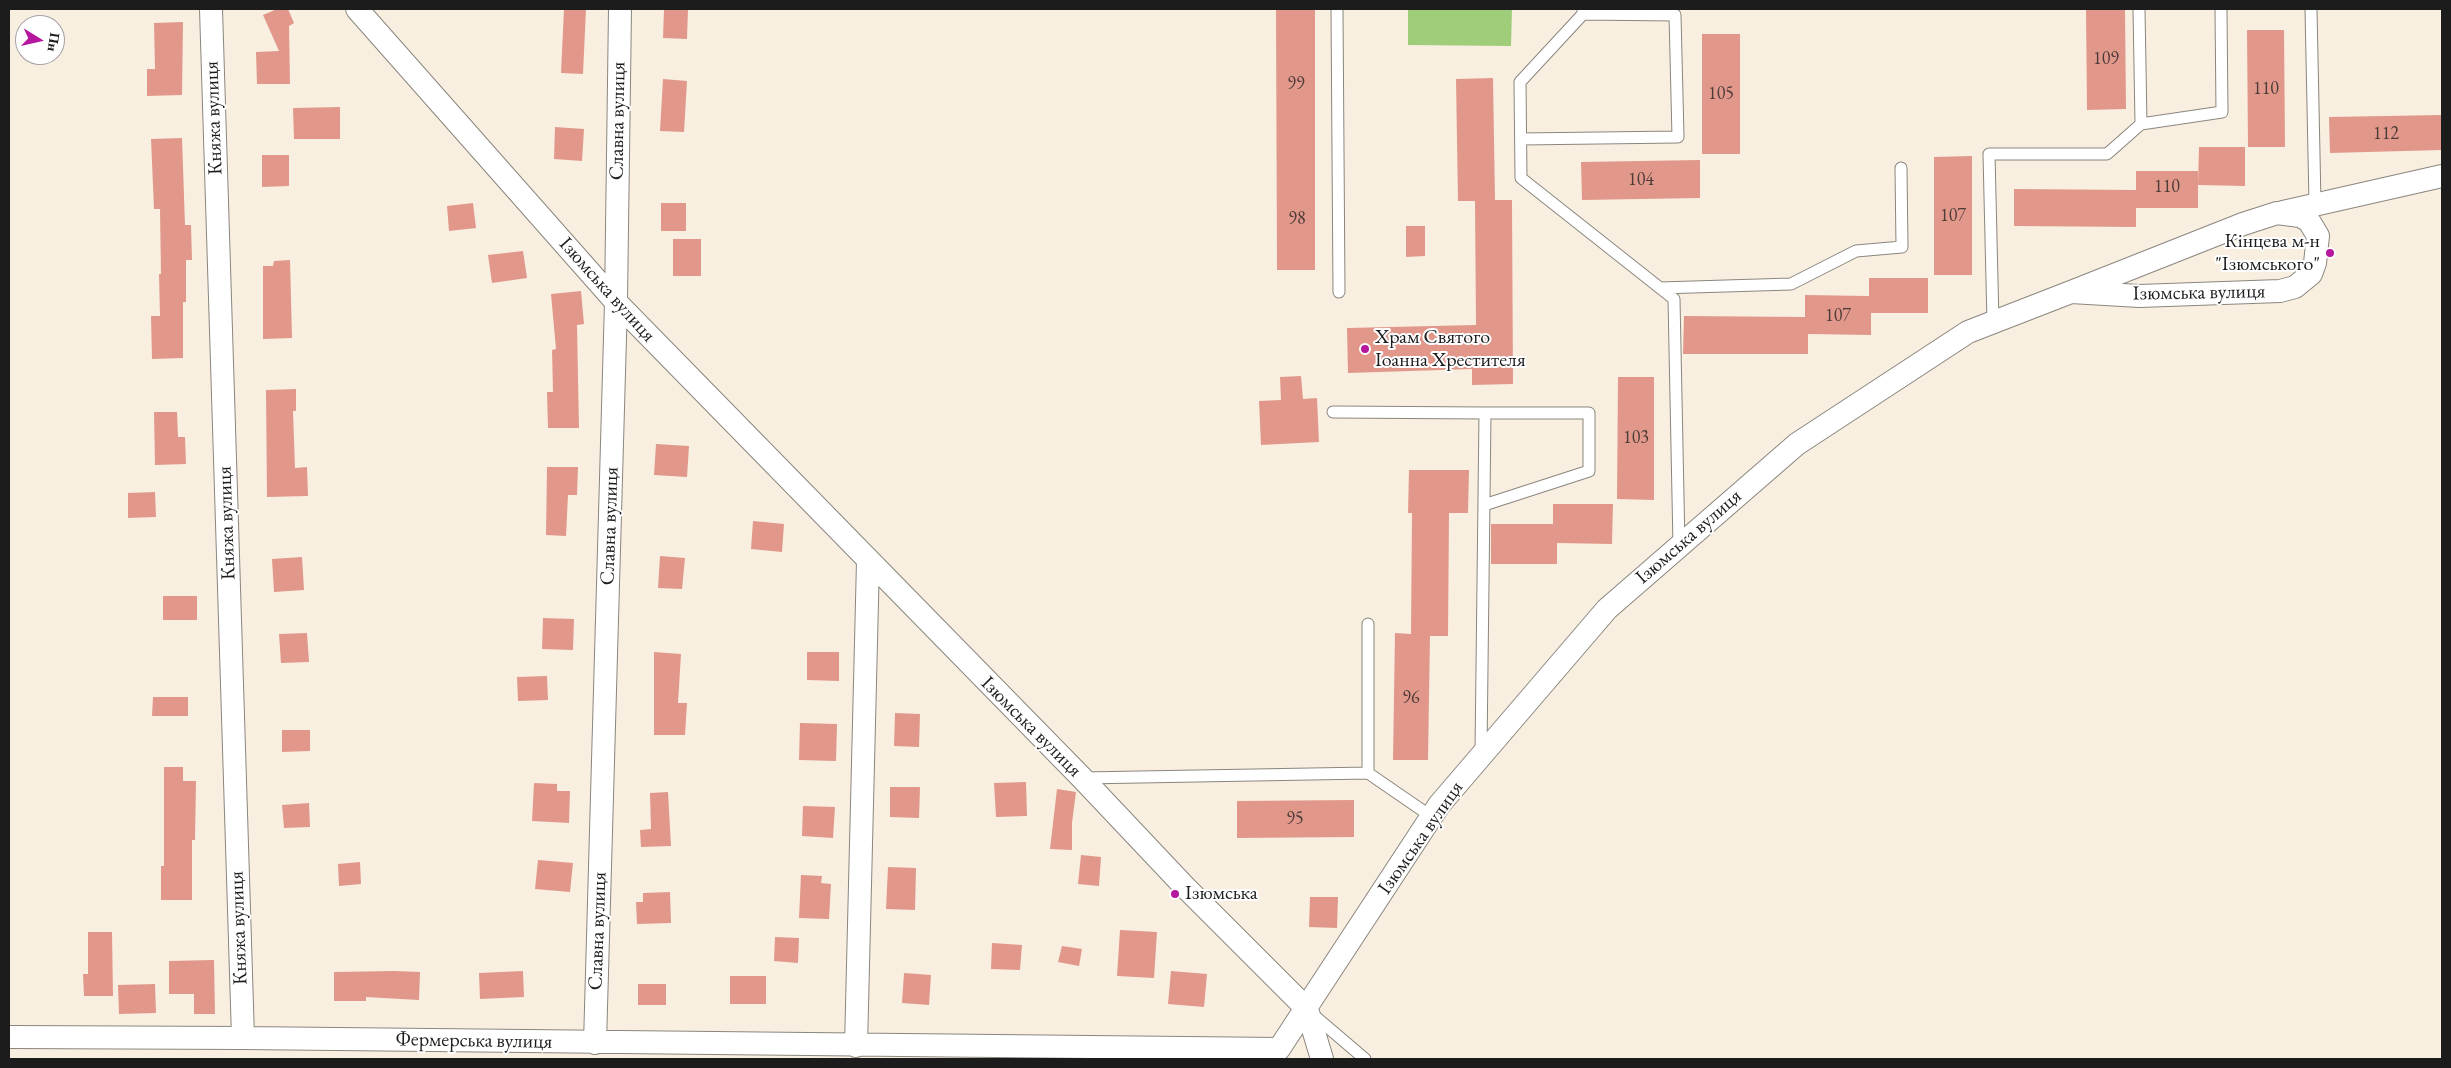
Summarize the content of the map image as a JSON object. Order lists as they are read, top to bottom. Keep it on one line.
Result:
{"streets":{"street":["Княжа вулиця","Славна вулиця","Ізюмська вулиця","Фермерська вулиця"]},"crossings":[["Княжа вулиця","Фермерська вулиця"],["Славна вулиця","Ізюмська вулиця"],["Славна вулиця","Фермерська вулиця"],["Ізюмська вулиця","Фермерська вулиця"]],"places":["Кінцева м-н \"Ізюмського\"","Храм Святого Іоанна Хрестителя","Ізюмська"],"house_numbers":["109","99","110","105","112","104","110","107","98","107","103","96","95"],"north":"right"}
